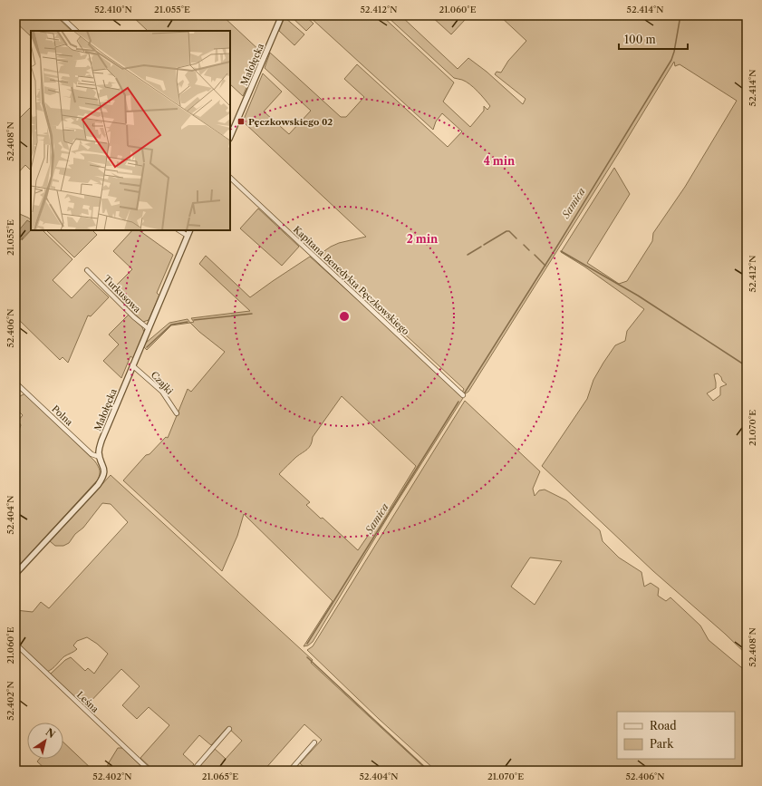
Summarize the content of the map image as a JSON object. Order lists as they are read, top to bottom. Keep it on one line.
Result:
{"streets":{"street":["Małołęcka","Kapitana Benedykta Pęczkowskiego","Turkusowa","Czajki","Polna","Leśna"]},"crossings":[["Małołęcka","Turkusowa"],["Małołęcka","Czajki"],["Małołęcka","Polna"]],"water":["Samica"],"places":{"transit":["Pęczkowskiego 02"]},"legend":["Road","Park"],"scale_bar":"100 m","north":"top right","coordinates":["52.410°N","21.055°E","52.412°N","21.060°E","52.414°N","52.408°N","52.406°N","21.070°E","52.404°N","52.402°N","21.065°E"],"rings":["4 min","2 min"]}
